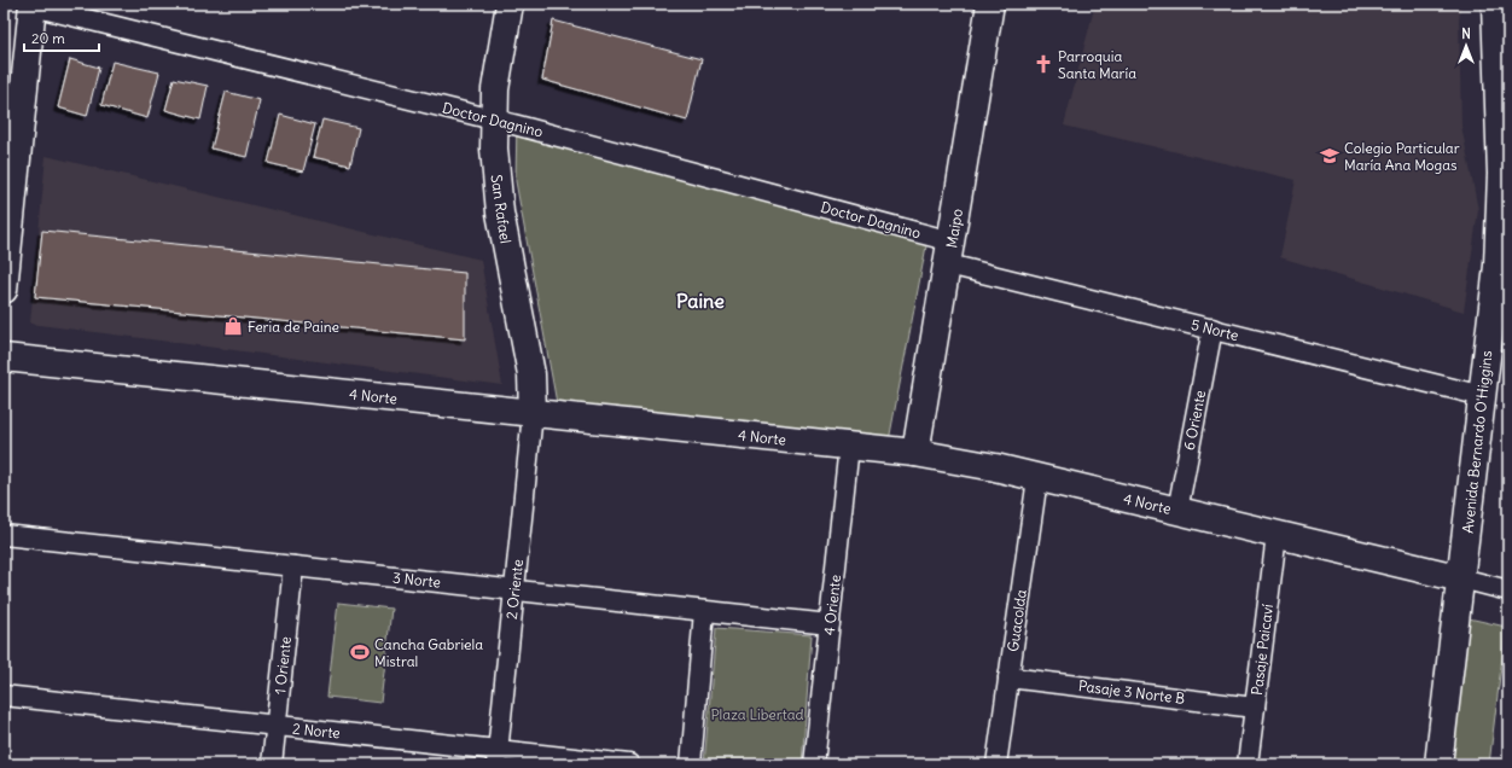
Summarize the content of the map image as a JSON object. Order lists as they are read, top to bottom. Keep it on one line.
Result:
{"streets":{"street":["Doctor Dagnino","San Rafael","Maipo","5 Norte","4 Norte","6 Oriente","Avenida Bernardo O'Higgins","3 Norte","2 Oriente","4 Oriente","Guacolda","Pasaje Paicaví","1 Oriente","Pasaje 3 Norte B","2 Norte"]},"crossings":[["Doctor Dagnino","San Rafael"],["Doctor Dagnino","Maipo"],["Doctor Dagnino","5 Norte"],["San Rafael","4 Norte"],["San Rafael","2 Oriente"],["Maipo","5 Norte"],["Maipo","4 Norte"],["5 Norte","6 Oriente"],["5 Norte","Avenida Bernardo O'Higgins"],["4 Norte","6 Oriente"],["4 Norte","Avenida Bernardo O'Higgins"],["4 Norte","2 Oriente"],["4 Norte","4 Oriente"],["4 Norte","Guacolda"],["4 Norte","Pasaje Paicaví"],["3 Norte","2 Oriente"],["3 Norte","4 Oriente"],["3 Norte","1 Oriente"],["2 Oriente","2 Norte"],["Guacolda","Pasaje 3 Norte B"],["Pasaje Paicaví","Pasaje 3 Norte B"],["1 Oriente","2 Norte"]],"districts":["Paine"],"parks":["Plaza Libertad"],"places":{"church":["Parroquia Santa María"],"school or university":["Colegio Particular María Ana Mogas"],"shop":["Feria de Paine"],"sports":["Cancha Gabriela Mistral"]},"scale_bar":"20 m","north":"top"}
